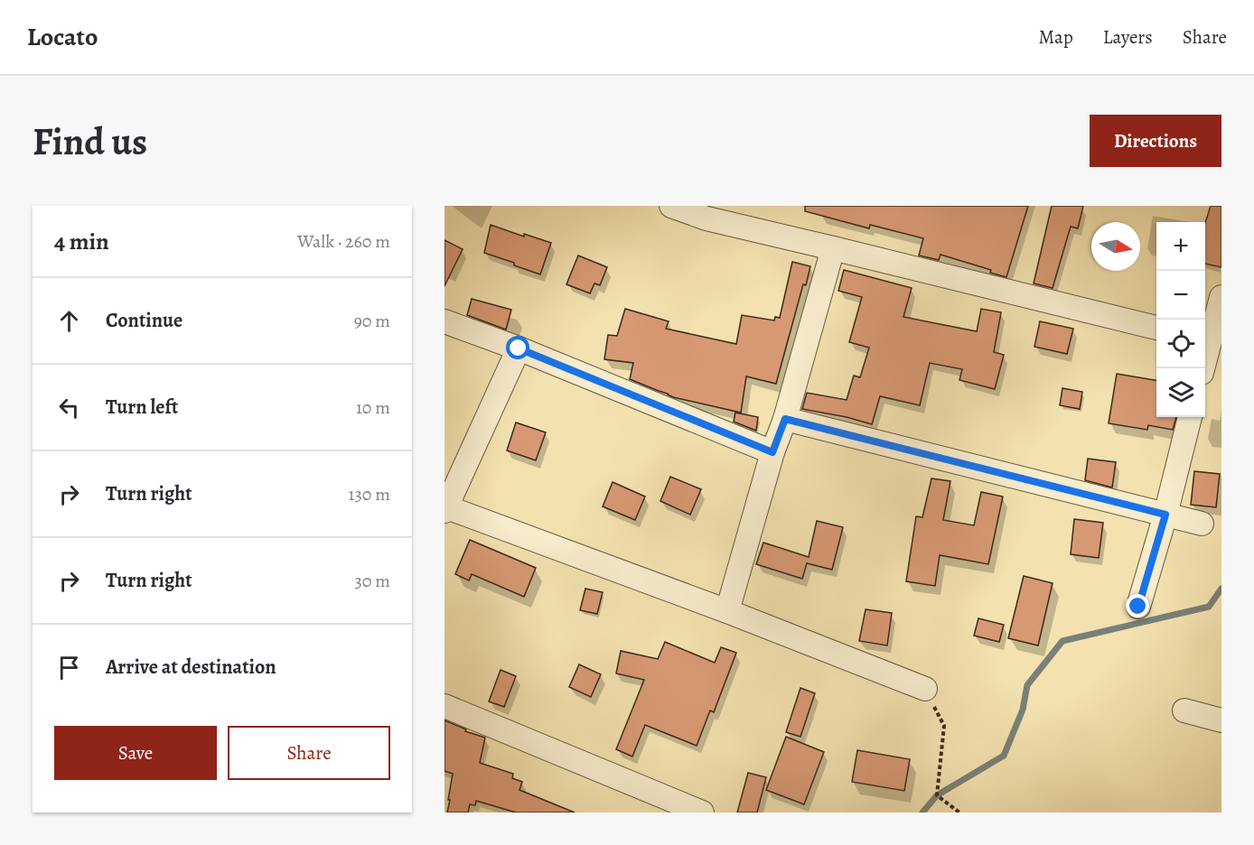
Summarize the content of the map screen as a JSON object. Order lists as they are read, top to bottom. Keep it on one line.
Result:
{"north":"right","page":{"header":"Locato","nav":["Map","Layers","Share"],"buttons":["Directions",["Save","Share"]],"title":"Find us","heading":["4 min","Walk · 260 m"],"map_buttons":["+","−"],"list":[["Continue","90 m"],["Turn left","10 m"],["Turn right","130 m"],["Turn right","30 m"],"Arrive at destination"]}}
